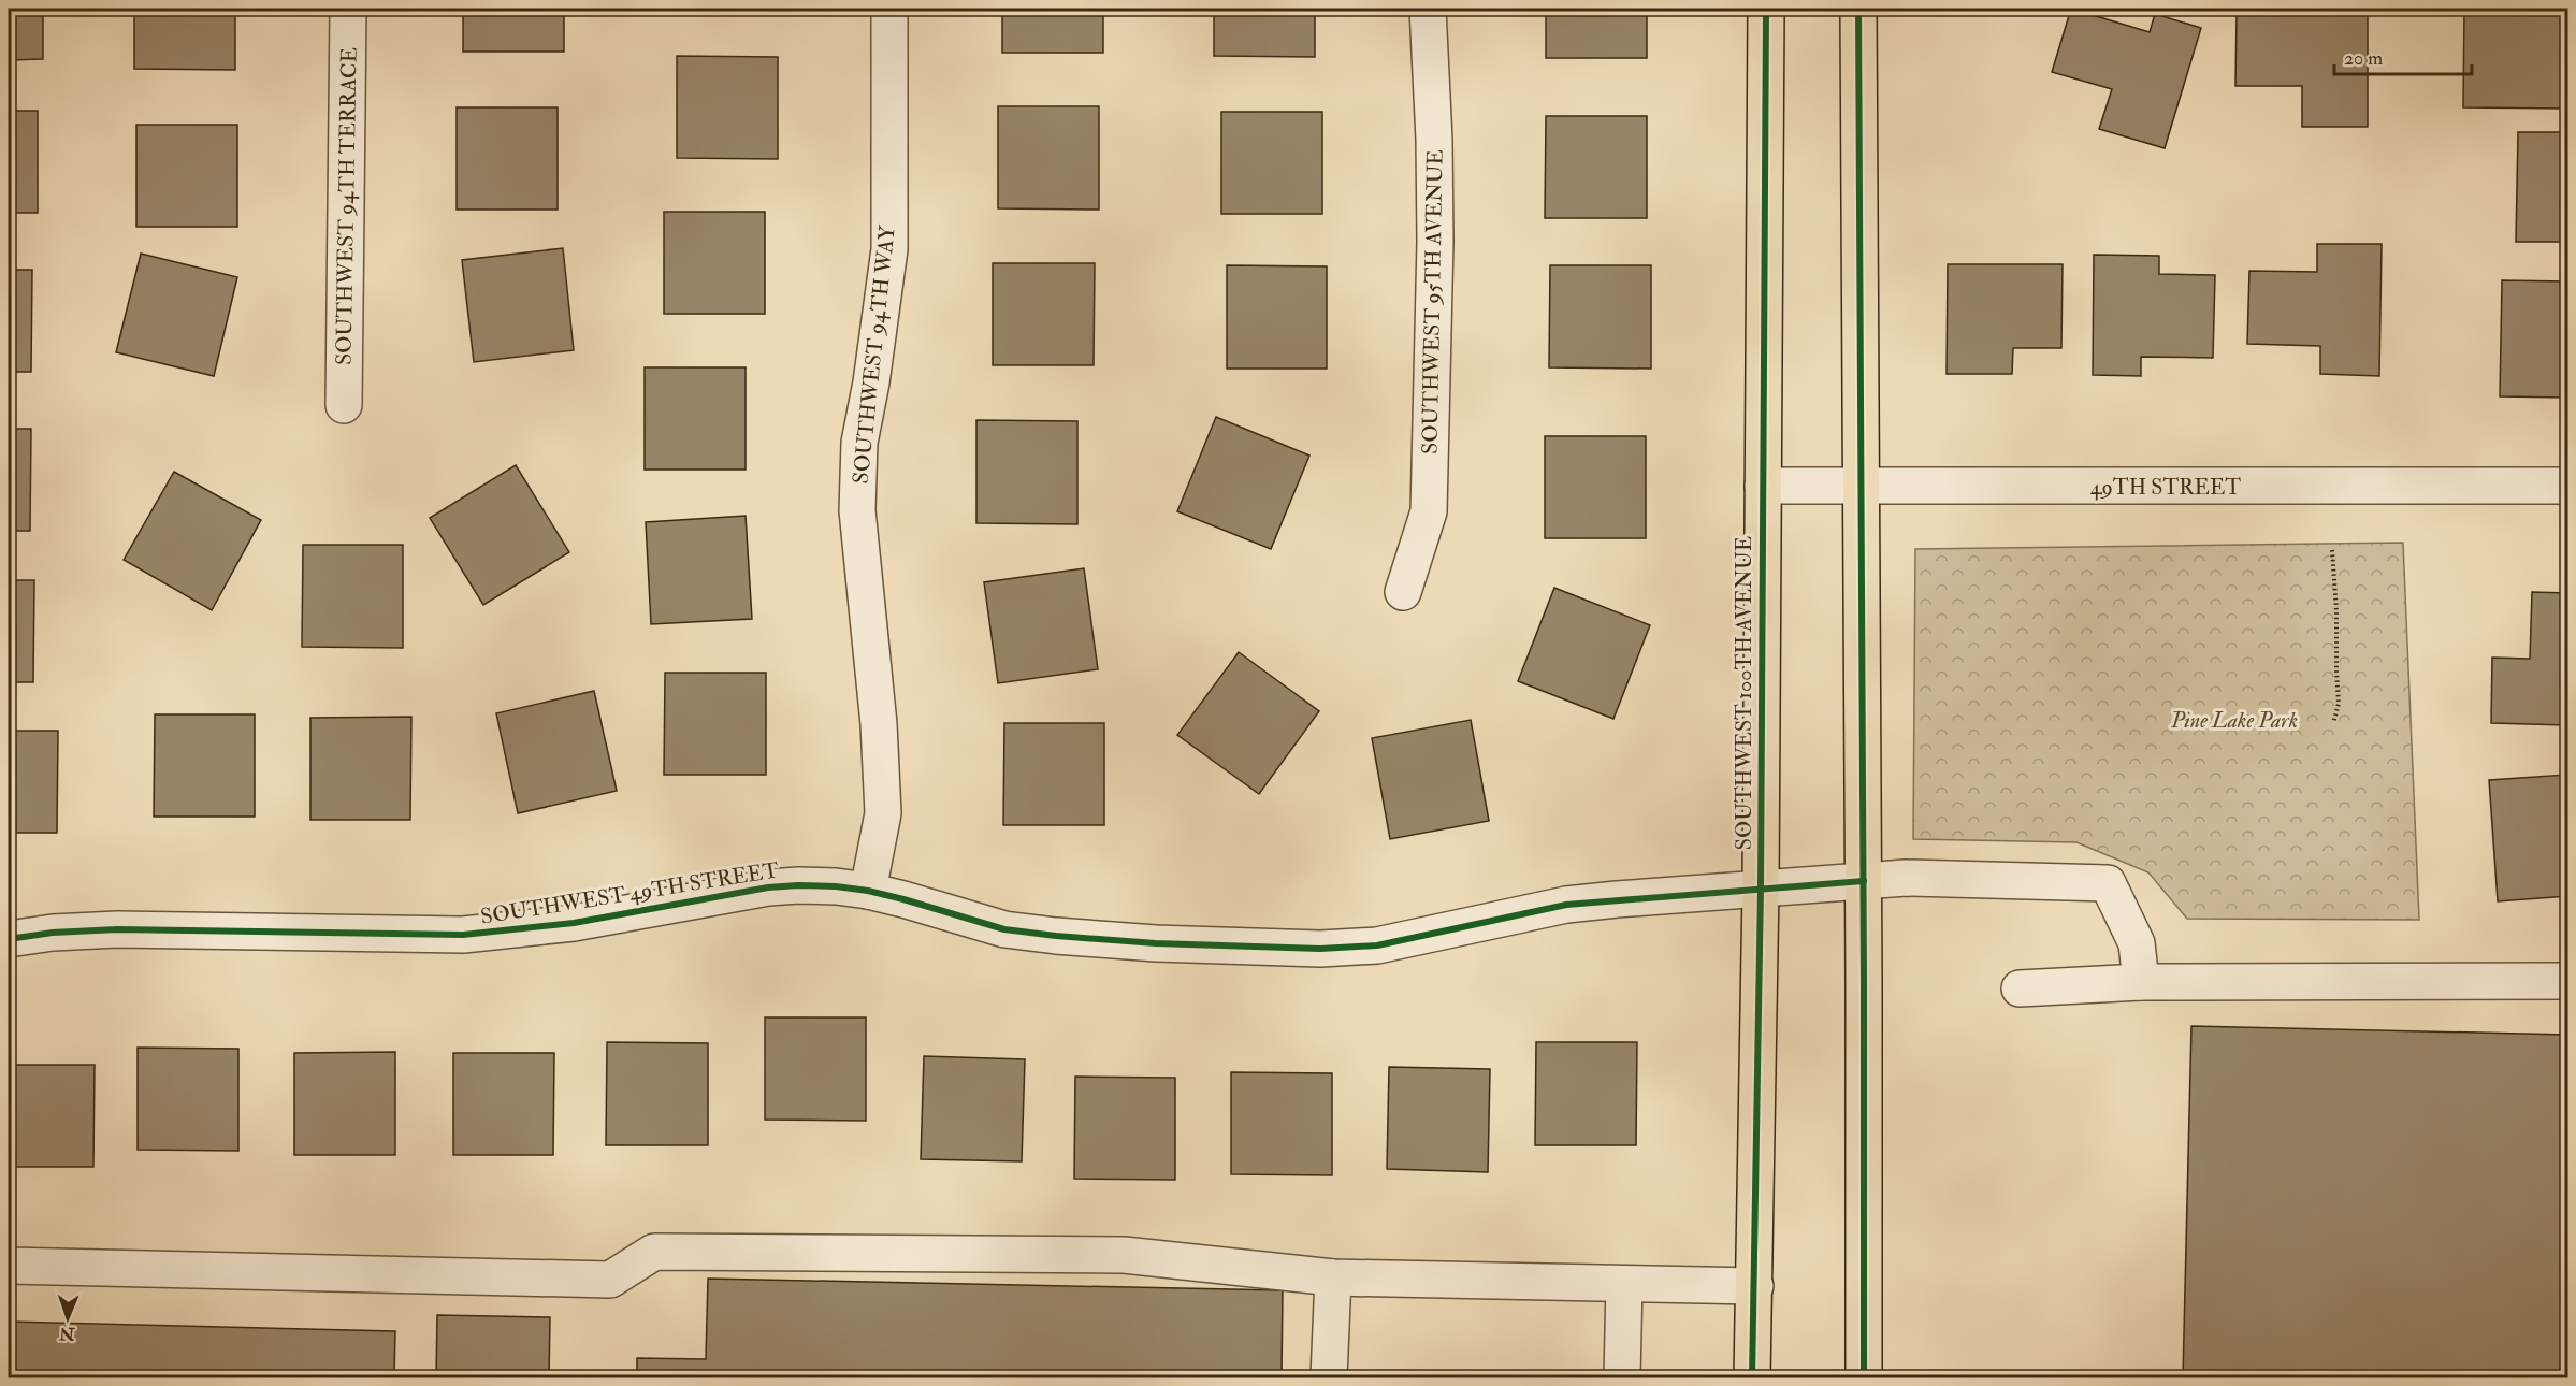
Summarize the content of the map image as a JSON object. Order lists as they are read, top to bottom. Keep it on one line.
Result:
{"streets":{"main road":["SOUTHWEST 100TH AVENUE"],"street":["SOUTHWEST 94TH TERRACE","SOUTHWEST 95TH AVENUE","SOUTHWEST 94TH WAY","49TH STREET","SOUTHWEST 49TH STREET"]},"crossings":[["SOUTHWEST 94TH WAY","SOUTHWEST 49TH STREET"],["49TH STREET","SOUTHWEST 100TH AVENUE"],["SOUTHWEST 100TH AVENUE","SOUTHWEST 49TH STREET"]],"parks":["Pine Lake Park"],"scale_bar":"20 m","north":"bottom"}
